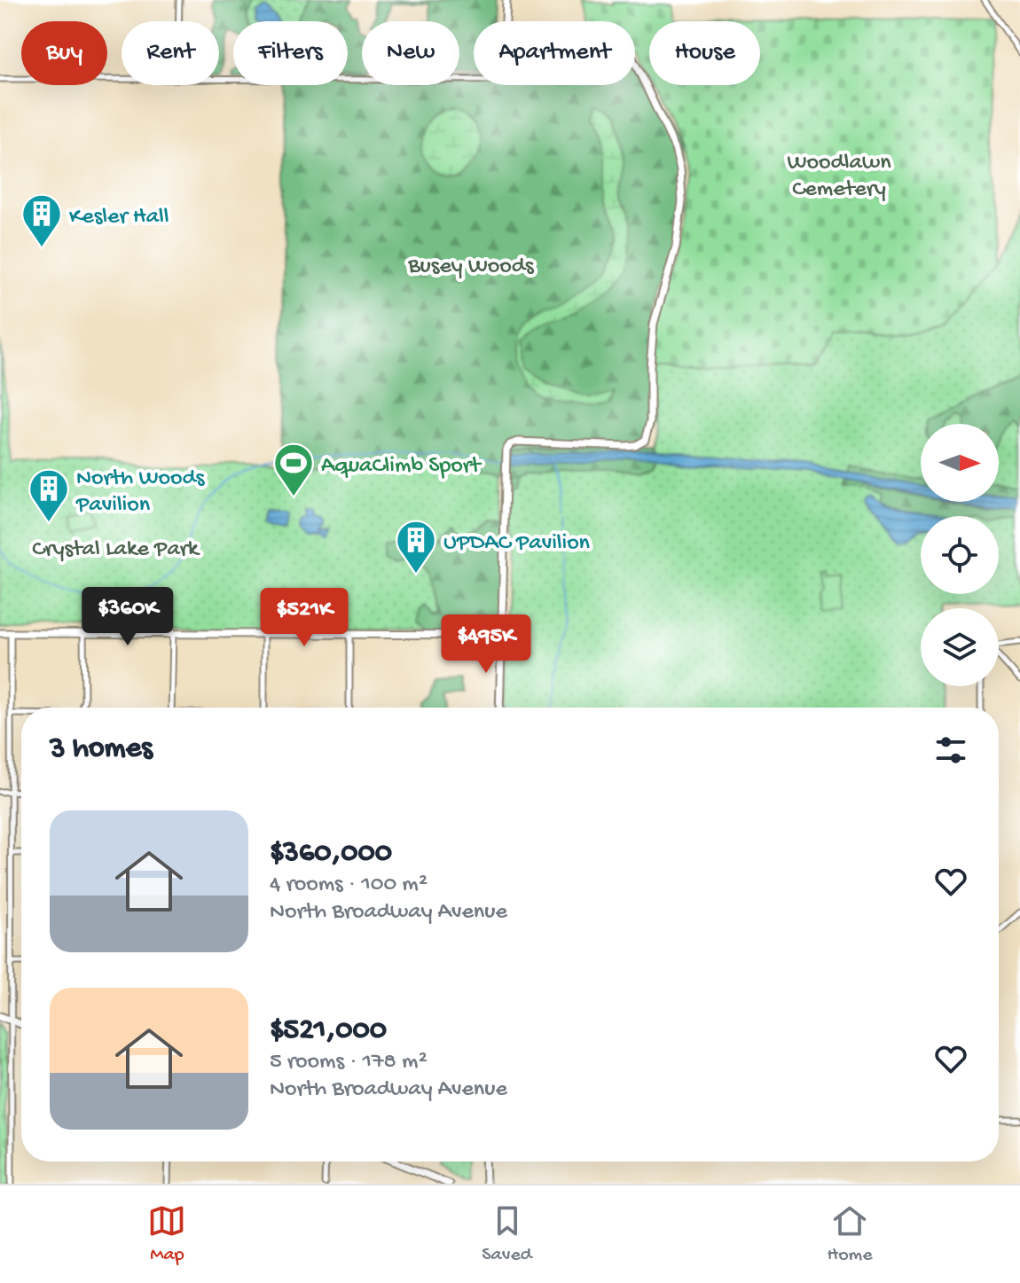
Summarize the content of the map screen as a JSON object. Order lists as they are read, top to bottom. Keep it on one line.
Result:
{"parks":["Woodlawn Cemetery","Busey Woods","Crystal Lake Park"],"places":{"building":["Kesler Hall","North Woods Pavilion","UPDAC Pavilion"],"sports":["AquaClimb Sport"]},"north":"right","page":{"chip":["Buy","Rent","Filters","New","Apartment","House"],"price":["$360K","$521K","$495K"],"heading":"3 homes","list":[{"name":"$360,000","note":"4 rooms · 100 m² · North Broadway Avenue"},{"name":"$521,000","note":"5 rooms · 178 m² · North Broadway Avenue"}],"tabs":["Map","Saved","Home"]}}
